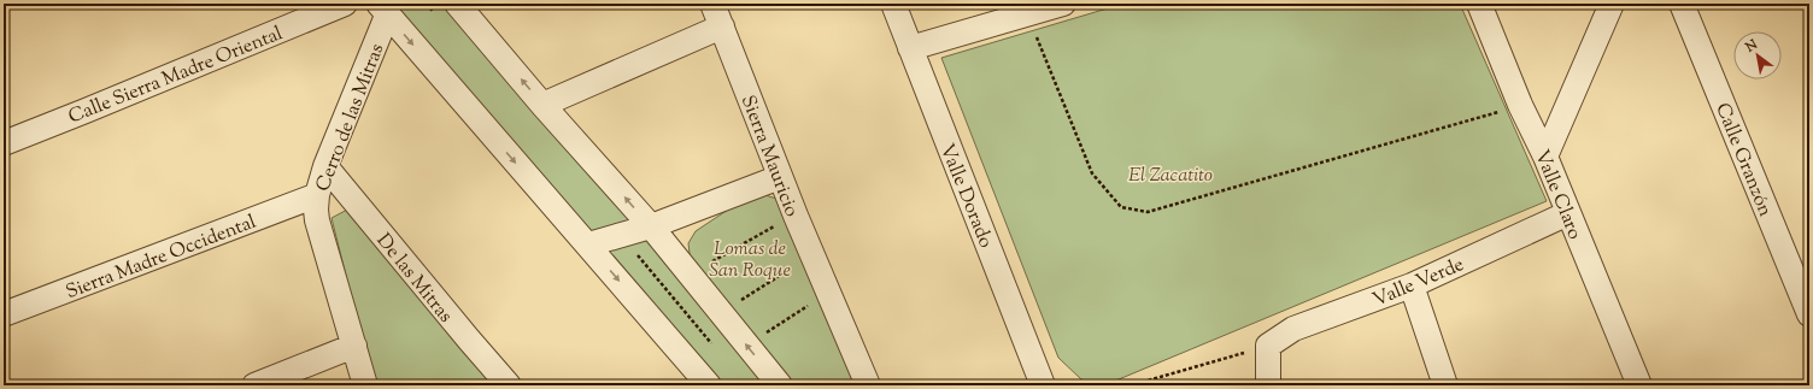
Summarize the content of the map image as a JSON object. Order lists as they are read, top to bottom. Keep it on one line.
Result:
{"streets":{"street":["Calle Sierra Madre Oriental","Cerro de las Mitras","Sierra Mauricio","Calle Granzón","Valle Claro","Valle Dorado","Sierra Madre Occidental","De las Mitras","Valle Verde"]},"crossings":[["Cerro de las Mitras","Sierra Madre Occidental"],["Cerro de las Mitras","De las Mitras"],["Valle Claro","Valle Verde"]],"parks":["El Zacatito","Lomas de San Roque"],"north":"top left"}
